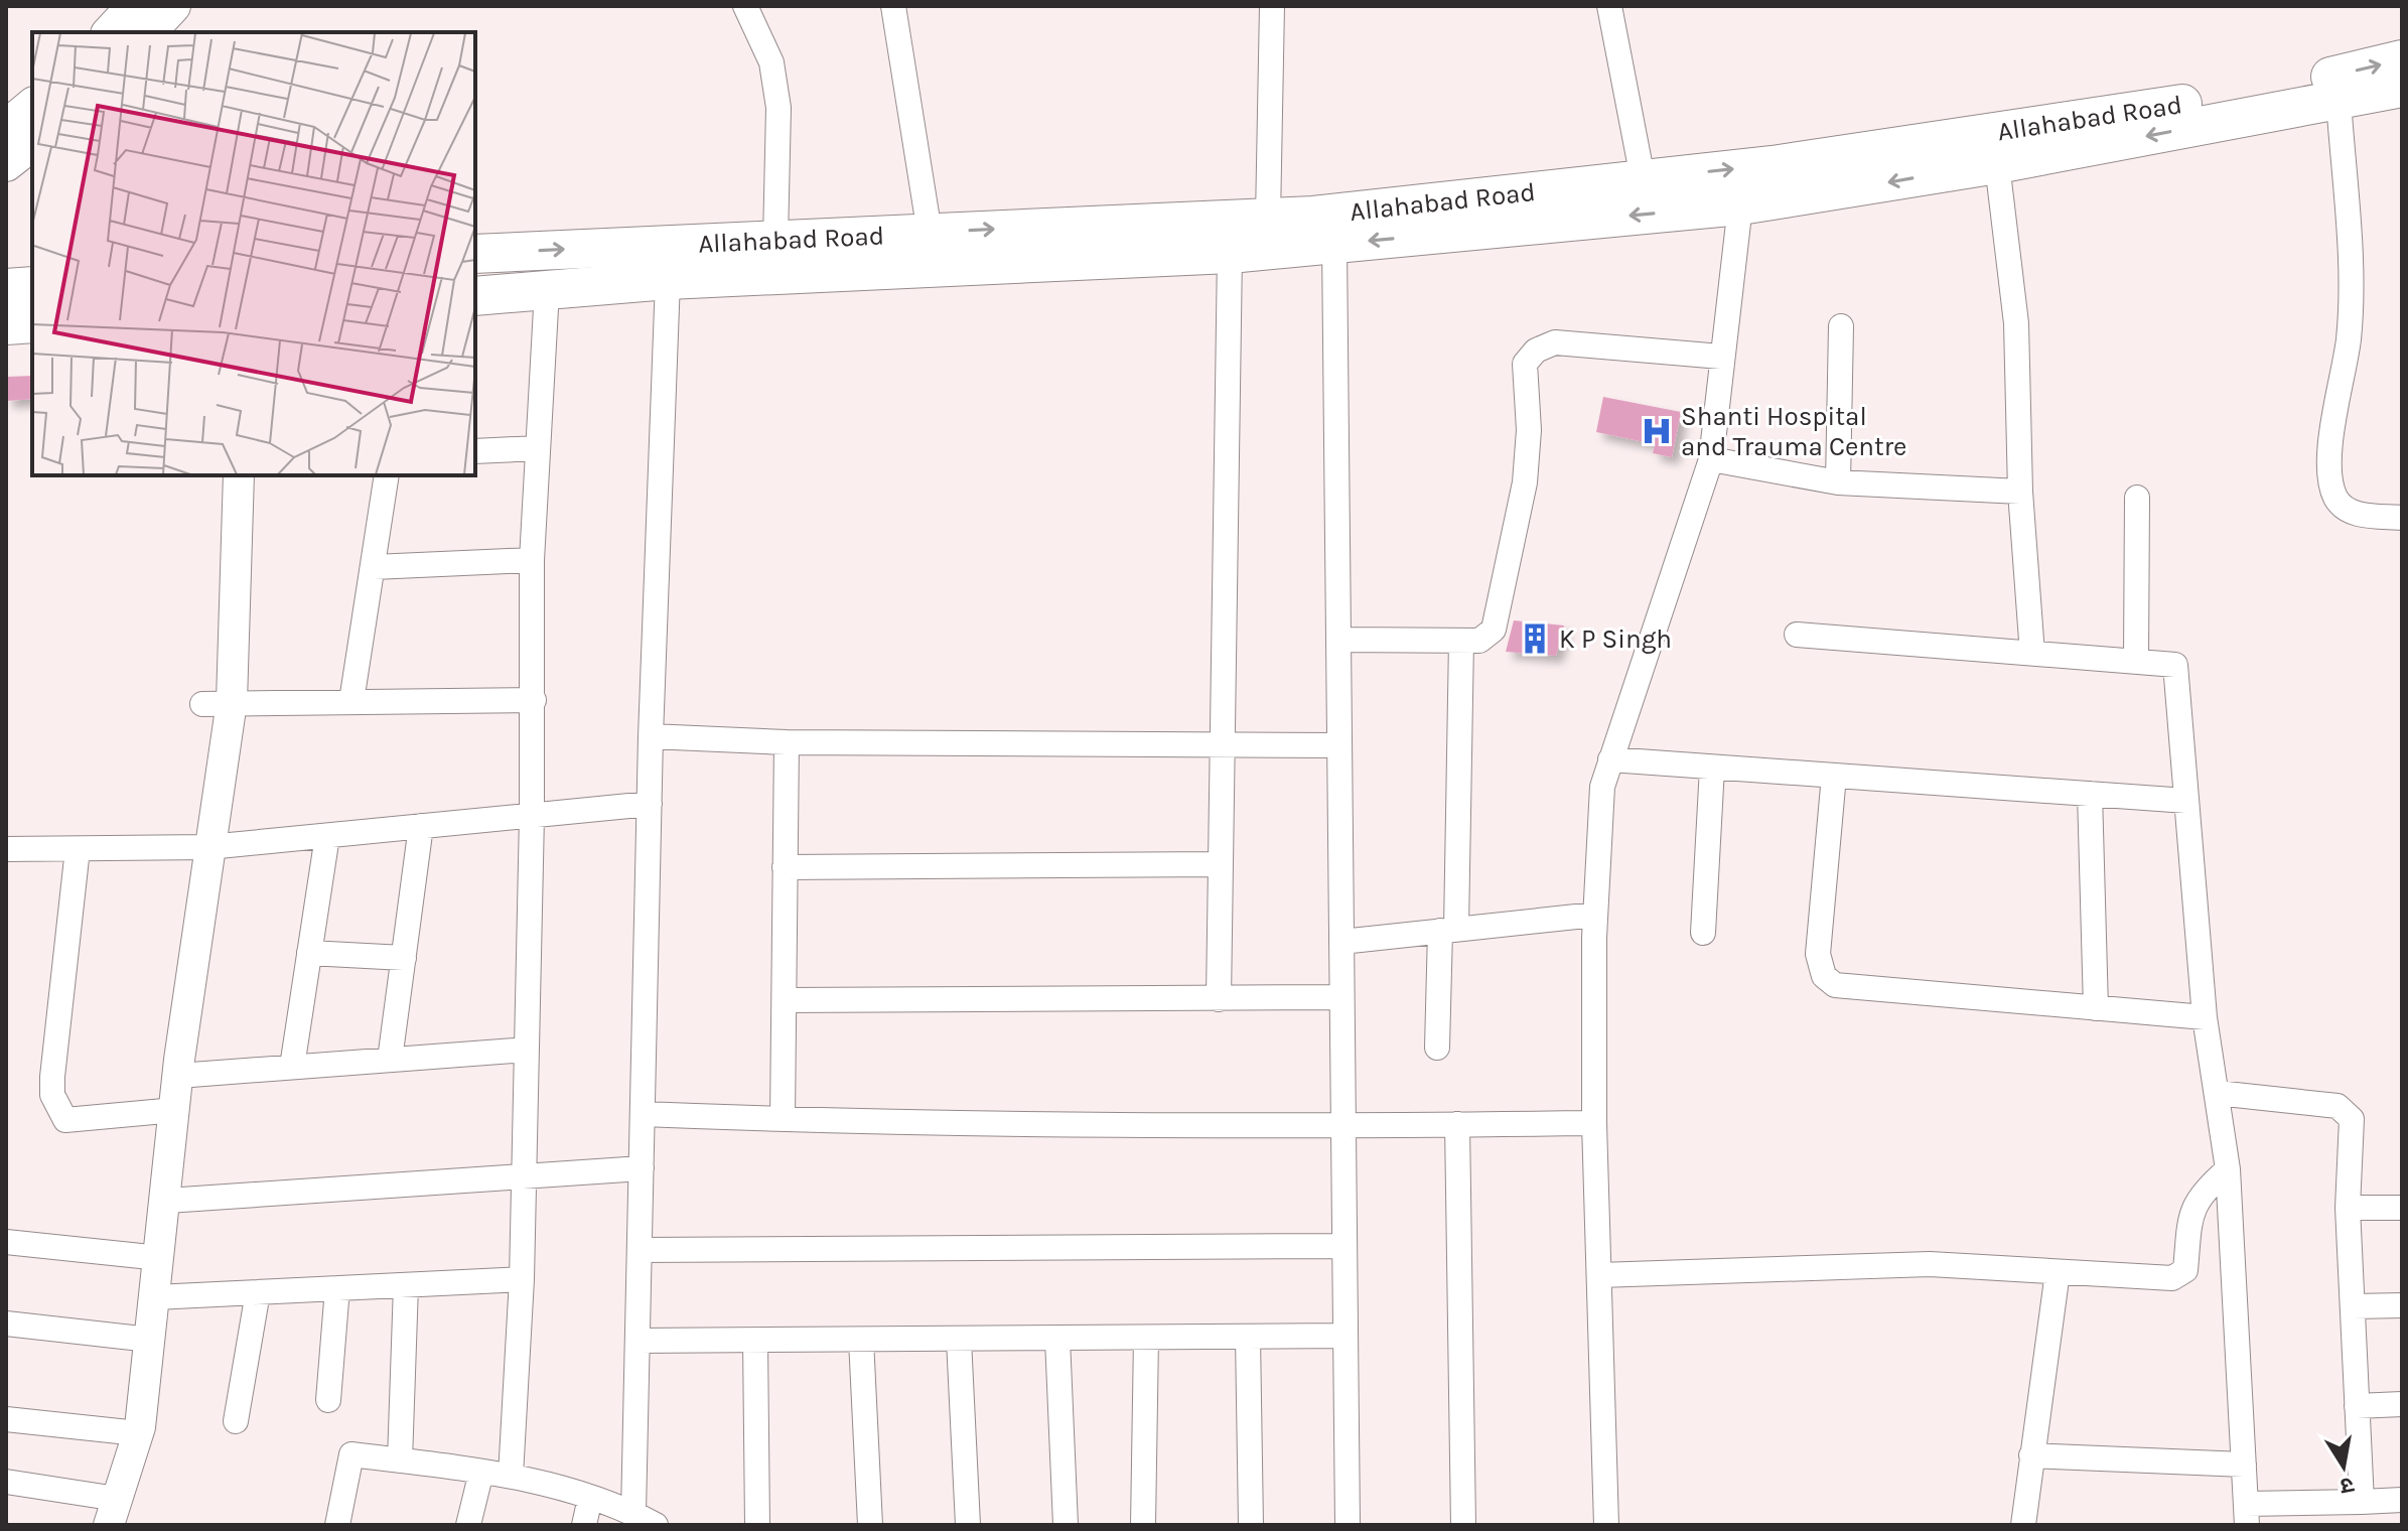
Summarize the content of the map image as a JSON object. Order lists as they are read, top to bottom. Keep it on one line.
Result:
{"streets":{"main road":["Allahabad Road"]},"places":{"hospital":["Shanti Hospital and Trauma Centre"],"building":["K P Singh"]},"north":"bottom"}
